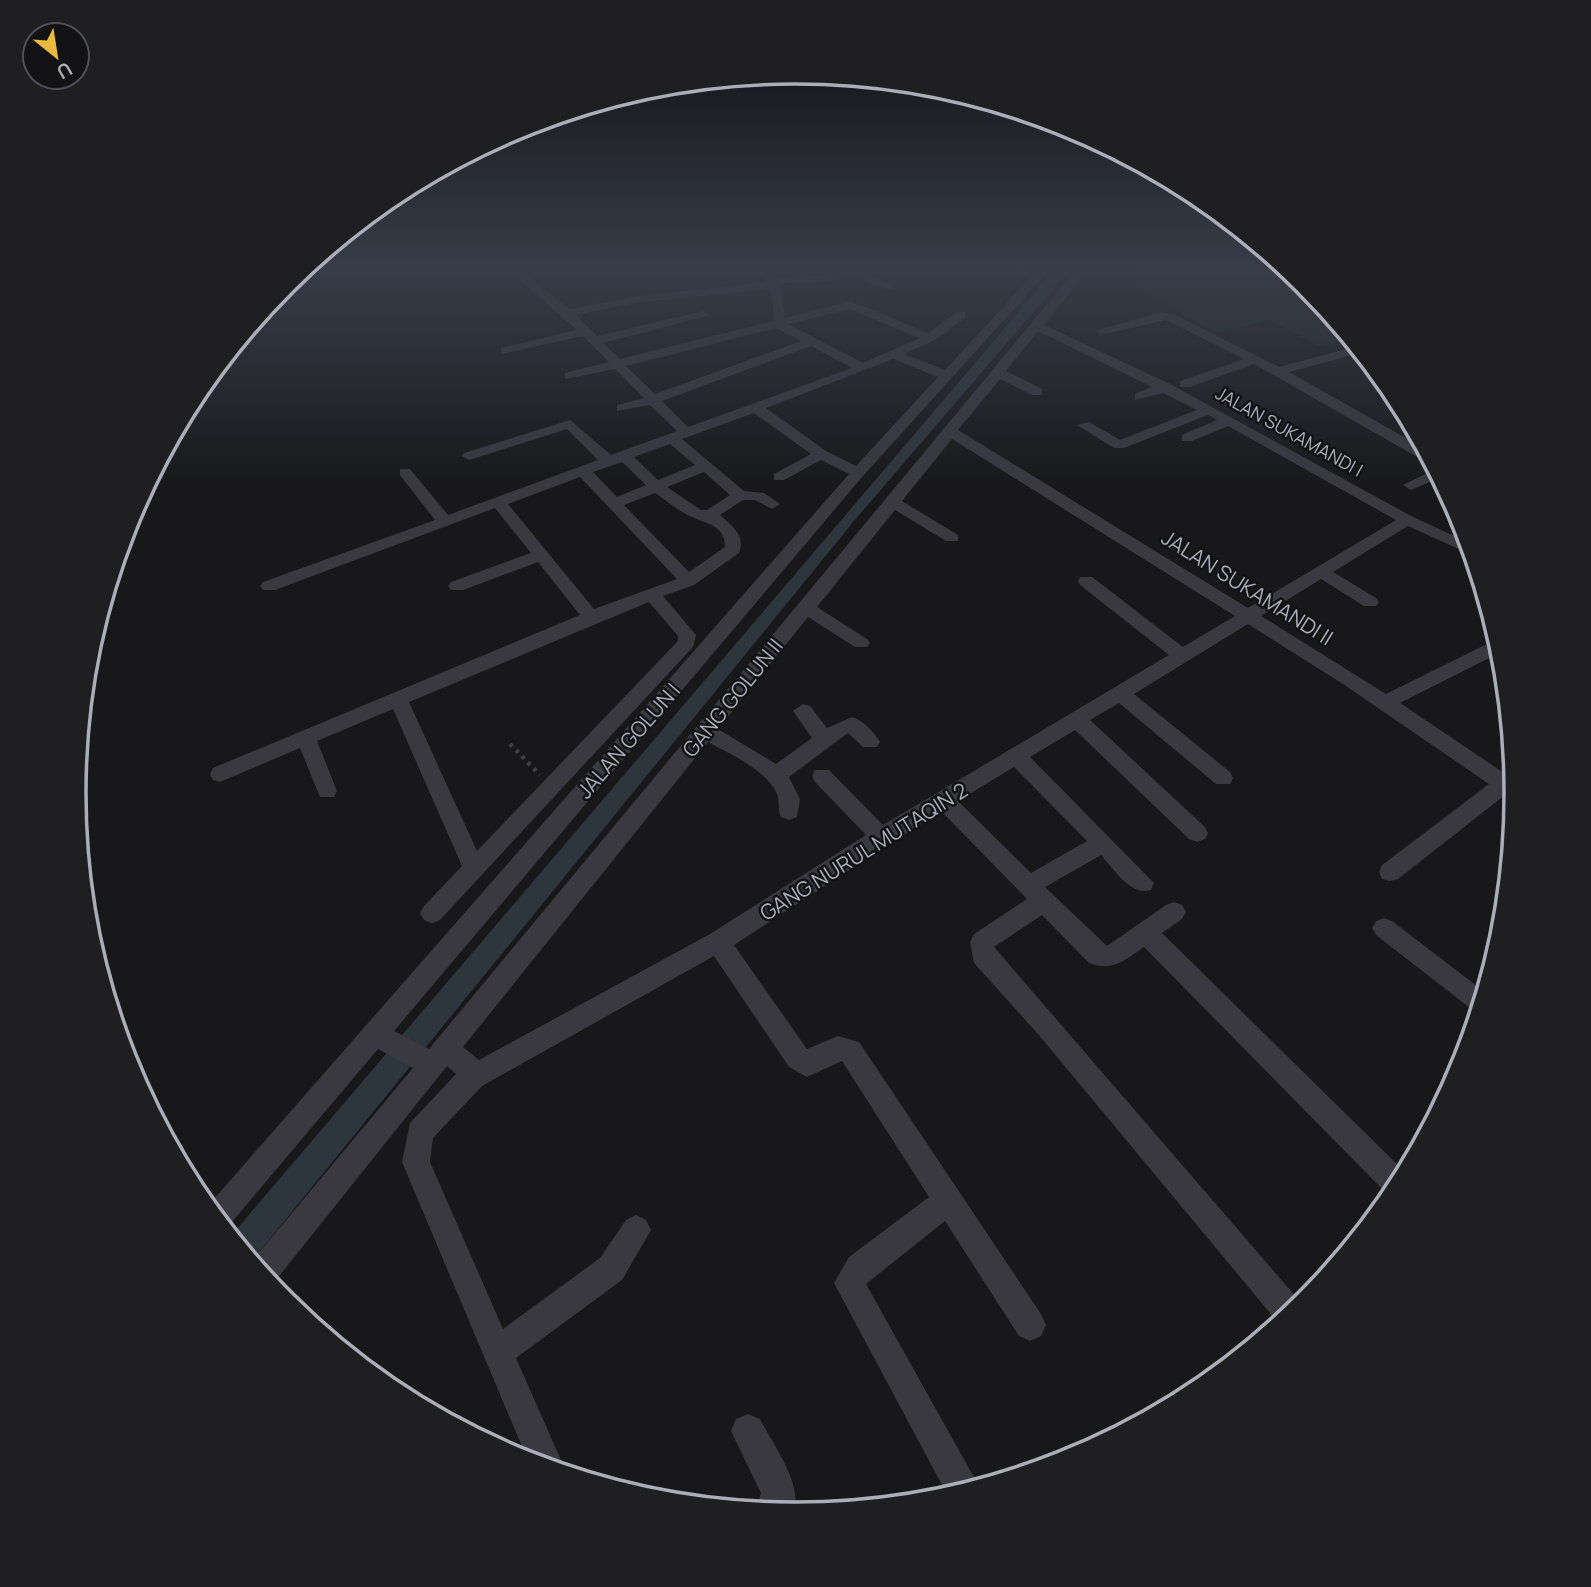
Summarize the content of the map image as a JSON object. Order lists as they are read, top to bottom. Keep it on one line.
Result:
{"streets":{"street":["JALAN SUKAMANDI I","JALAN SUKAMANDI II","GANG GOLUN II","JALAN GOLUN I","GANG NURUL MUTAQIN 2"]},"crossings":[["JALAN SUKAMANDI I","GANG NURUL MUTAQIN 2"],["JALAN SUKAMANDI II","GANG GOLUN II"],["JALAN SUKAMANDI II","GANG NURUL MUTAQIN 2"],["GANG GOLUN II","JALAN GOLUN I"]],"north":"bottom right"}
